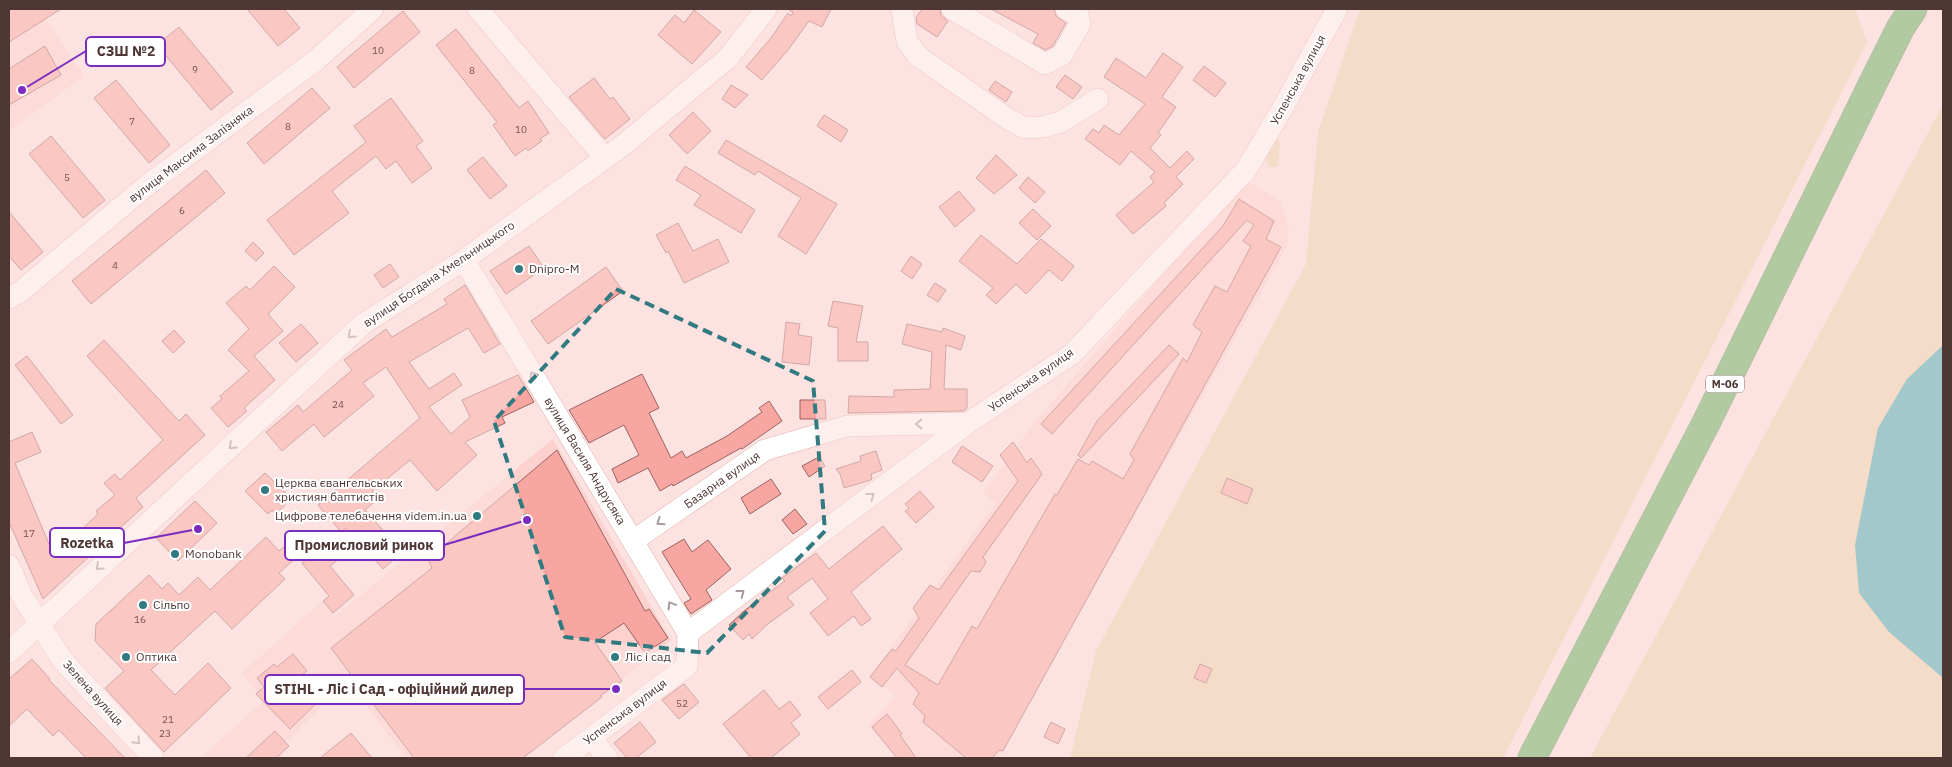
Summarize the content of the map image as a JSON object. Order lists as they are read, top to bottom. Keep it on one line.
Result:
{"streets":{"highway":["М-06"],"street":["Успенська вулиця","вулиця Максима Залізняка","вулиця Богдана Хмельницького","вулиця Василя Андрусяка","Базарна вулиця","Зелена вулиця"]},"crossings":[["Успенська вулиця","вулиця Василя Андрусяка"],["Успенська вулиця","Базарна вулиця"],["вулиця Богдана Хмельницького","вулиця Василя Андрусяка"],["вулиця Богдана Хмельницького","Зелена вулиця"],["вулиця Василя Андрусяка","Базарна вулиця"]],"one_way":["вулиця Богдана Хмельницького","вулиця Василя Андрусяка","Базарна вулиця","Зелена вулиця"],"places":["СЗШ №2","Dnipro-M","Церква євангельських християн баптистів","Цифрове телебачення videm.in.ua","Промисловий ринок","Rozetka","Monobank","Сільпо","Оптика","Ліс і сад","STIHL - Ліс і Сад - офіційний дилер"],"house_numbers":["10","9","8","7","8","10","5","6","4","24","17","16","52","21","23"]}
